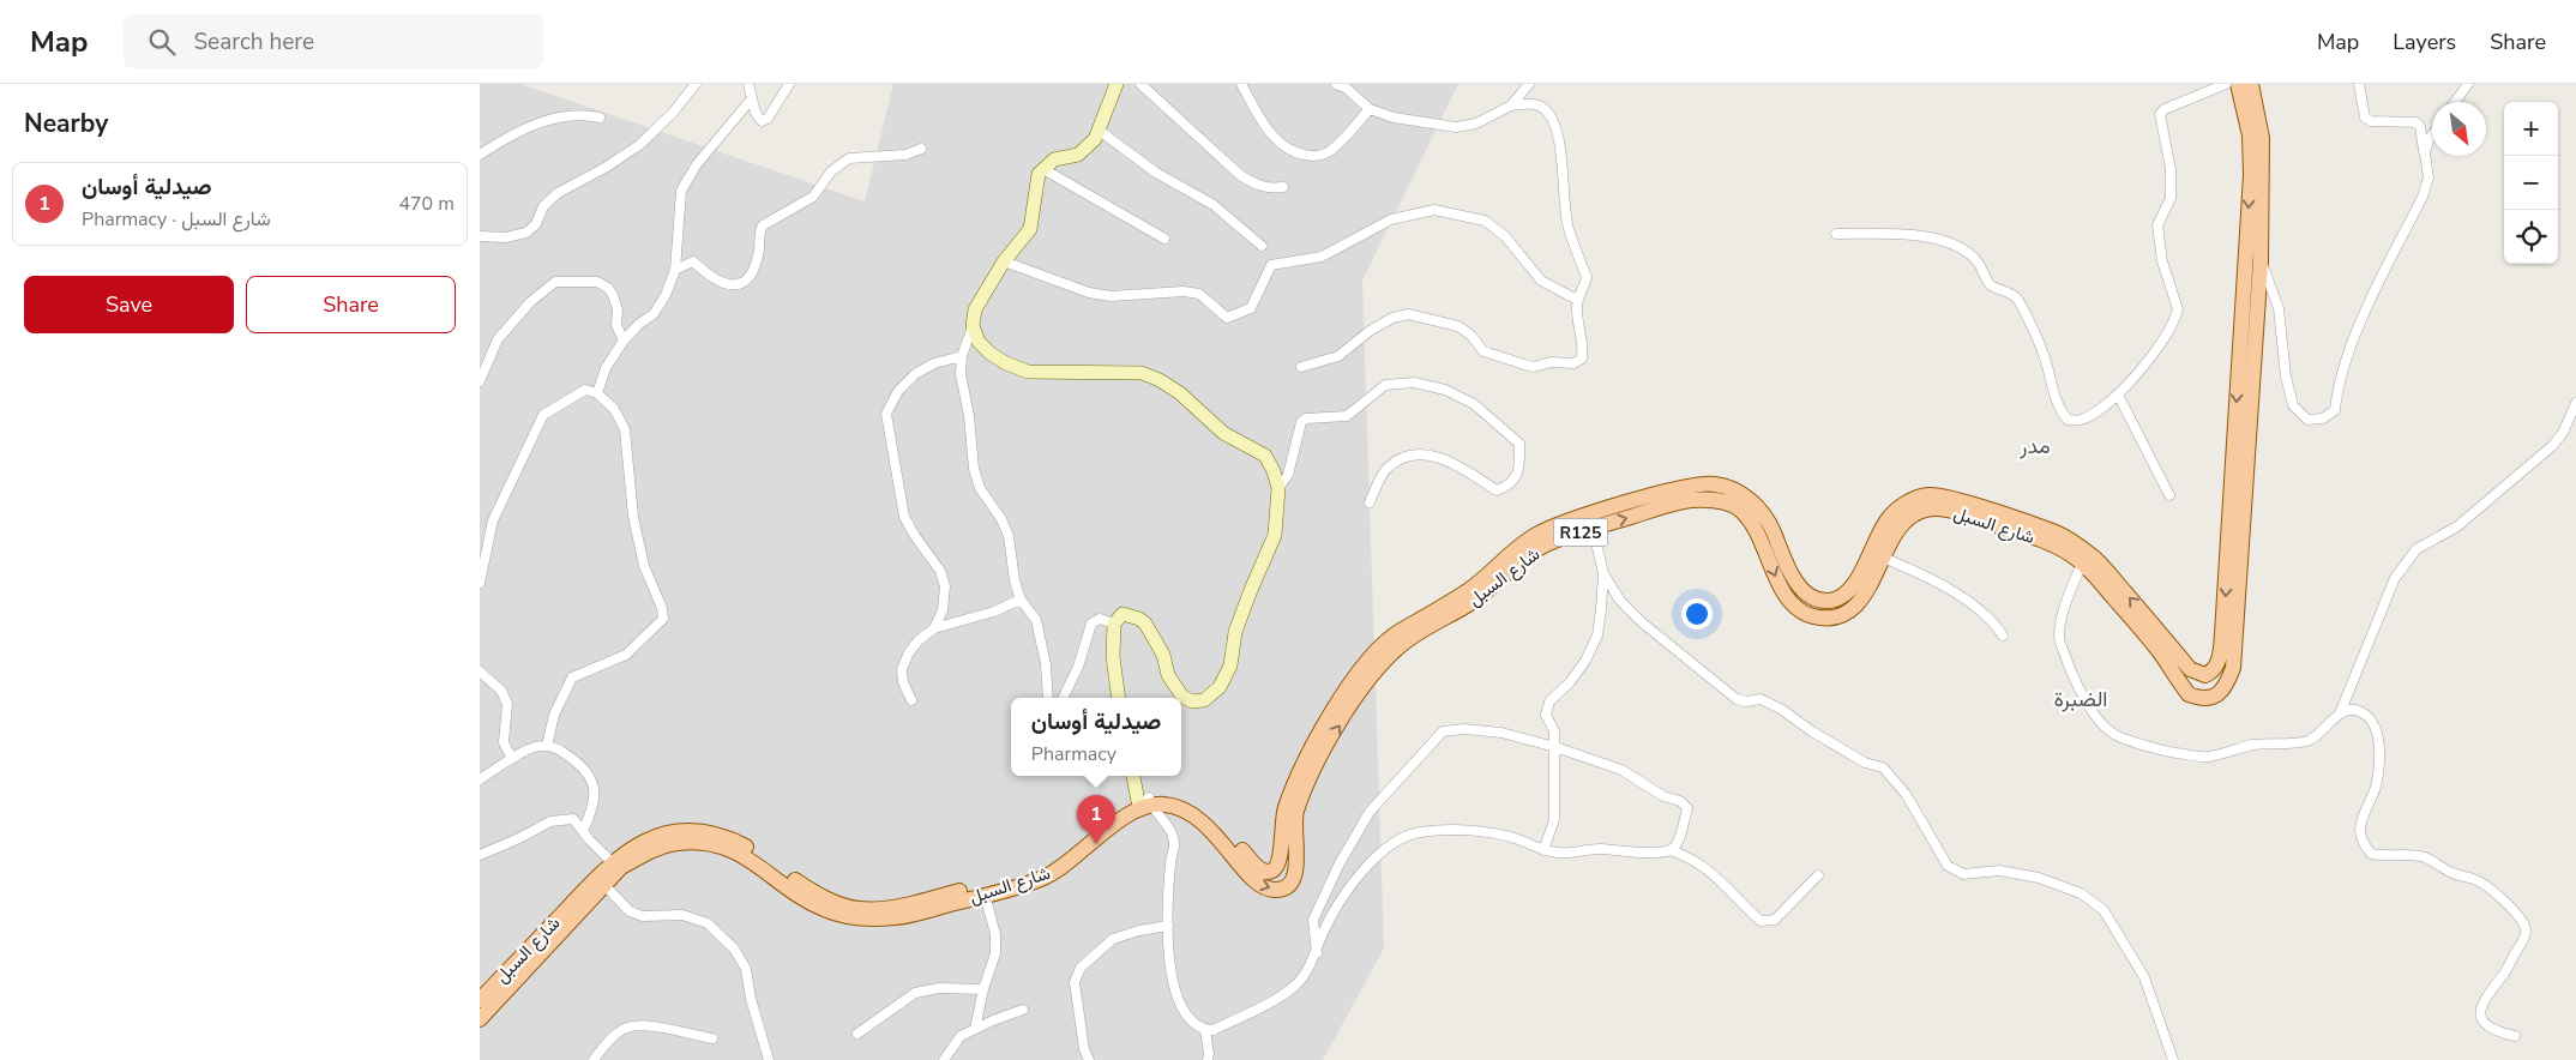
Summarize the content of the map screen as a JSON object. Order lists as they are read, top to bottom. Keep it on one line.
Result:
{"streets":{"main road":["شارع السبل","R125"]},"districts":["مدر","الضبرة"],"north":"bottom right","page":{"header":"Map","search":"Search here","nav":["Map","Layers","Share"],"heading":"Nearby","map_buttons":["+","−"],"list":[{"mark":"1","name":"صيدلية أوسان","note":"Pharmacy · شارع السبل","value":"470 m"}],"buttons":["Save","Share"],"popup":["صيدلية أوسان","Pharmacy"],"pins":"1"}}
